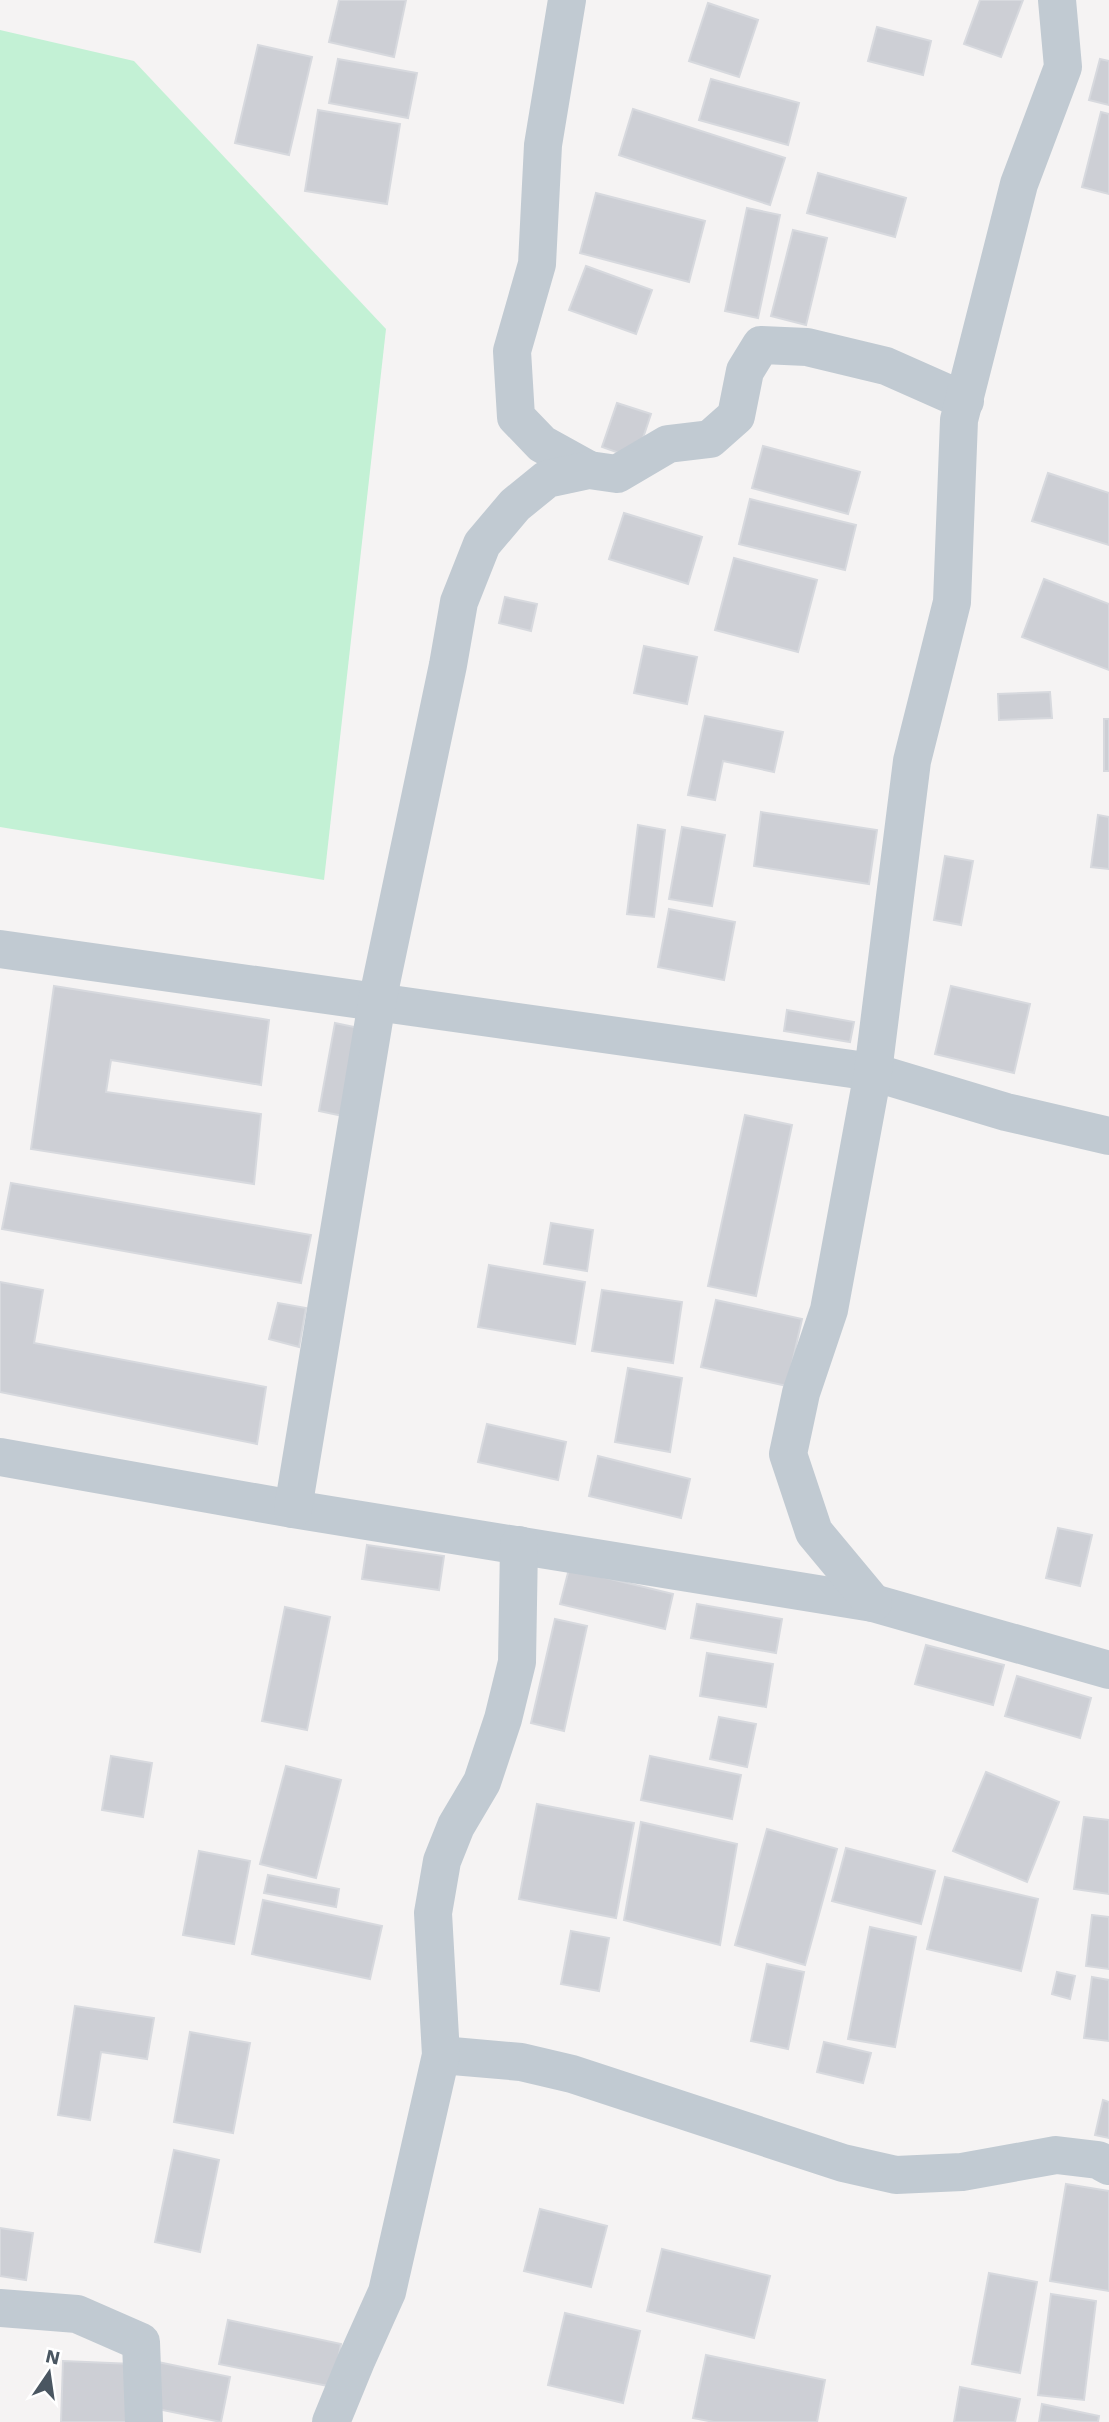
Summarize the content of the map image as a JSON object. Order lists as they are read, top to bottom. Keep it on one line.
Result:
{"north":"top"}
